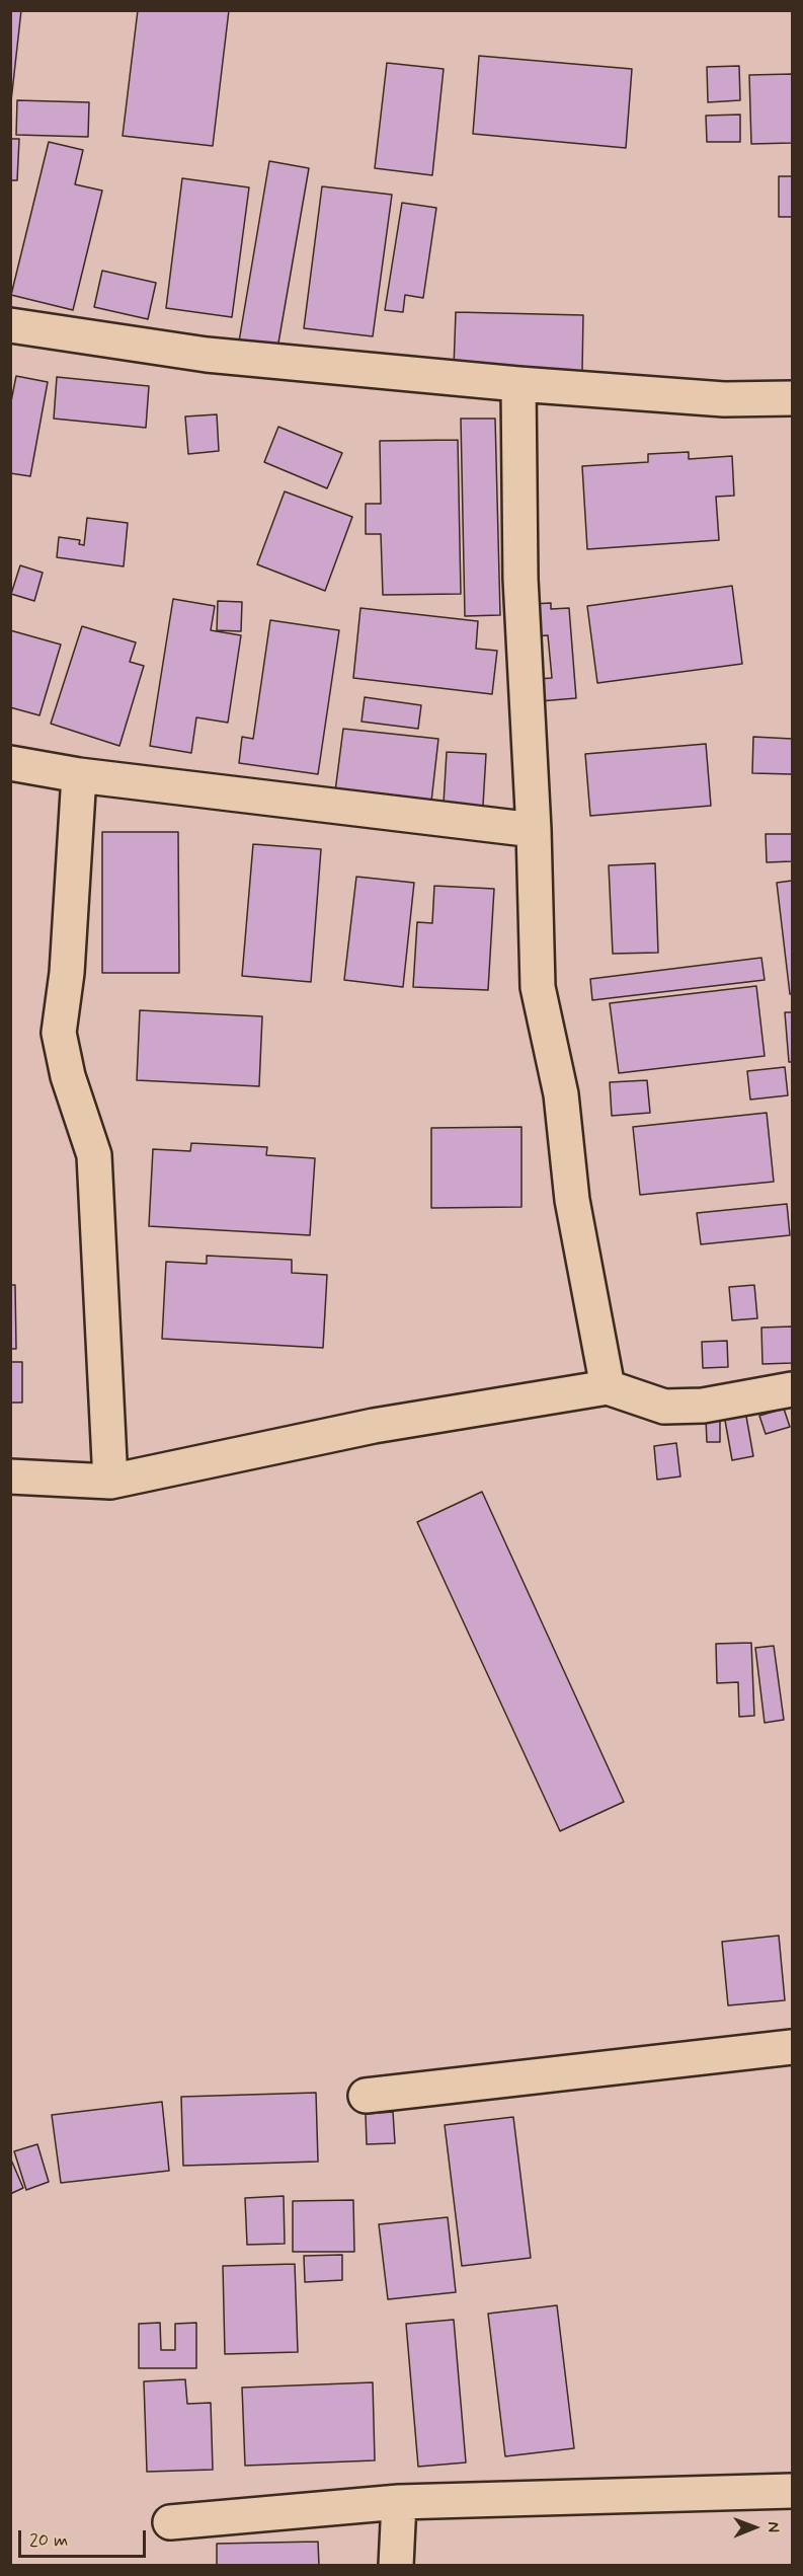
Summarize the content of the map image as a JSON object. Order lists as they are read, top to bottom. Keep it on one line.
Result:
{"scale_bar":"20 m","north":"right"}
